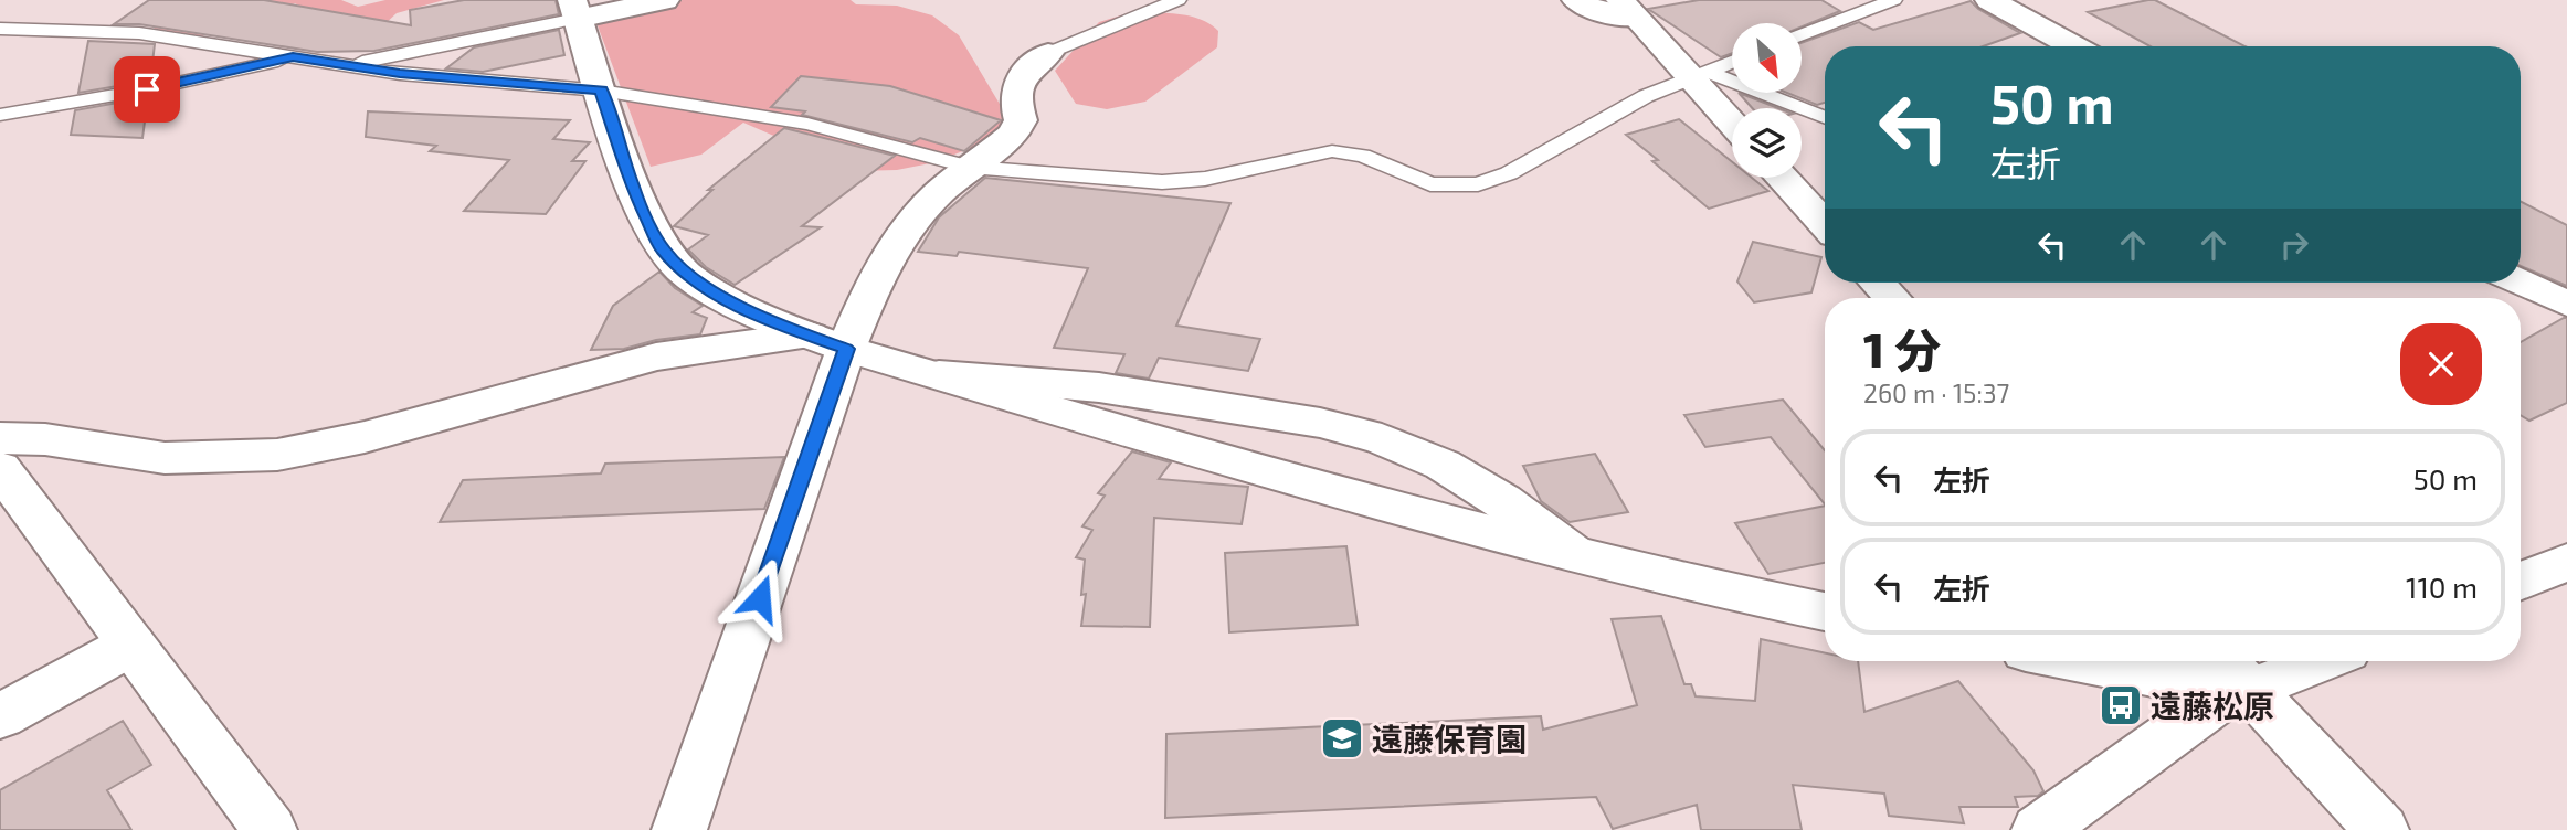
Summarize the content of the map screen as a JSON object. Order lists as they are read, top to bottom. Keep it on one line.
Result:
{"places":{"bus stop":["遠藤松原"],"school or university":["遠藤保育園"]},"north":"bottom right","page":{"turn":["50 m","左折"],"heading":["1 分","260 m · 15:37"],"list":[{"name":"左折","value":"50 m"},{"name":"左折","value":"110 m"}]}}
